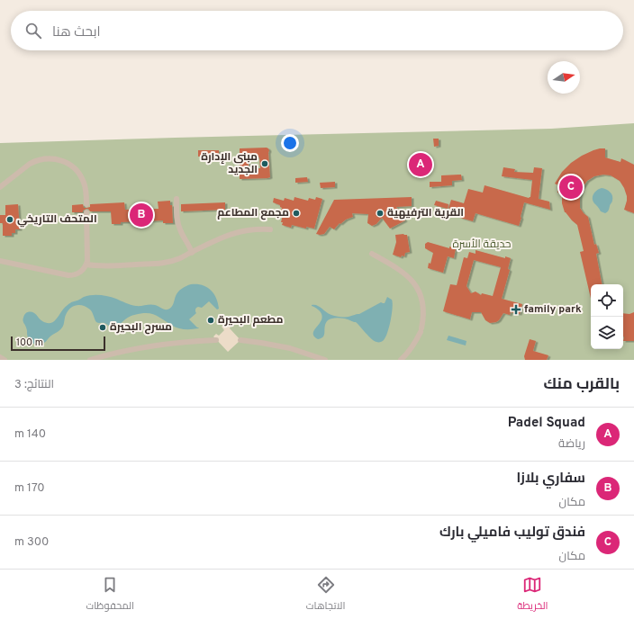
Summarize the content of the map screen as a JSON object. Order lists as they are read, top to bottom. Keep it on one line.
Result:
{"parks":["حديقة الأسرة"],"places":{"other":["مبنى الإدارة الجديد","مجمع المطاعم","القرية الترفيهية","المتحف التاريخي","مطعم البحيرة","مسرح البحيرة"],"health":["family park"]},"scale_bar":"100 m","north":"right","page":{"search":"ابحث هنا","pins":["A","C","B"],"scale":"100 m","heading":["بالقرب منك","النتائج: 3"],"list":[{"mark":"A","name":"Padel Squad","note":"رياضة","value":"140 m"},{"mark":"B","name":"سفاري بلازا","note":"مكان","value":"170 m"},{"mark":"C","name":"فندق توليب فاميلي بارك","note":"مكان","value":"300 m"}],"nav":["الخريطة","الاتجاهات","المحفوظات"]}}
